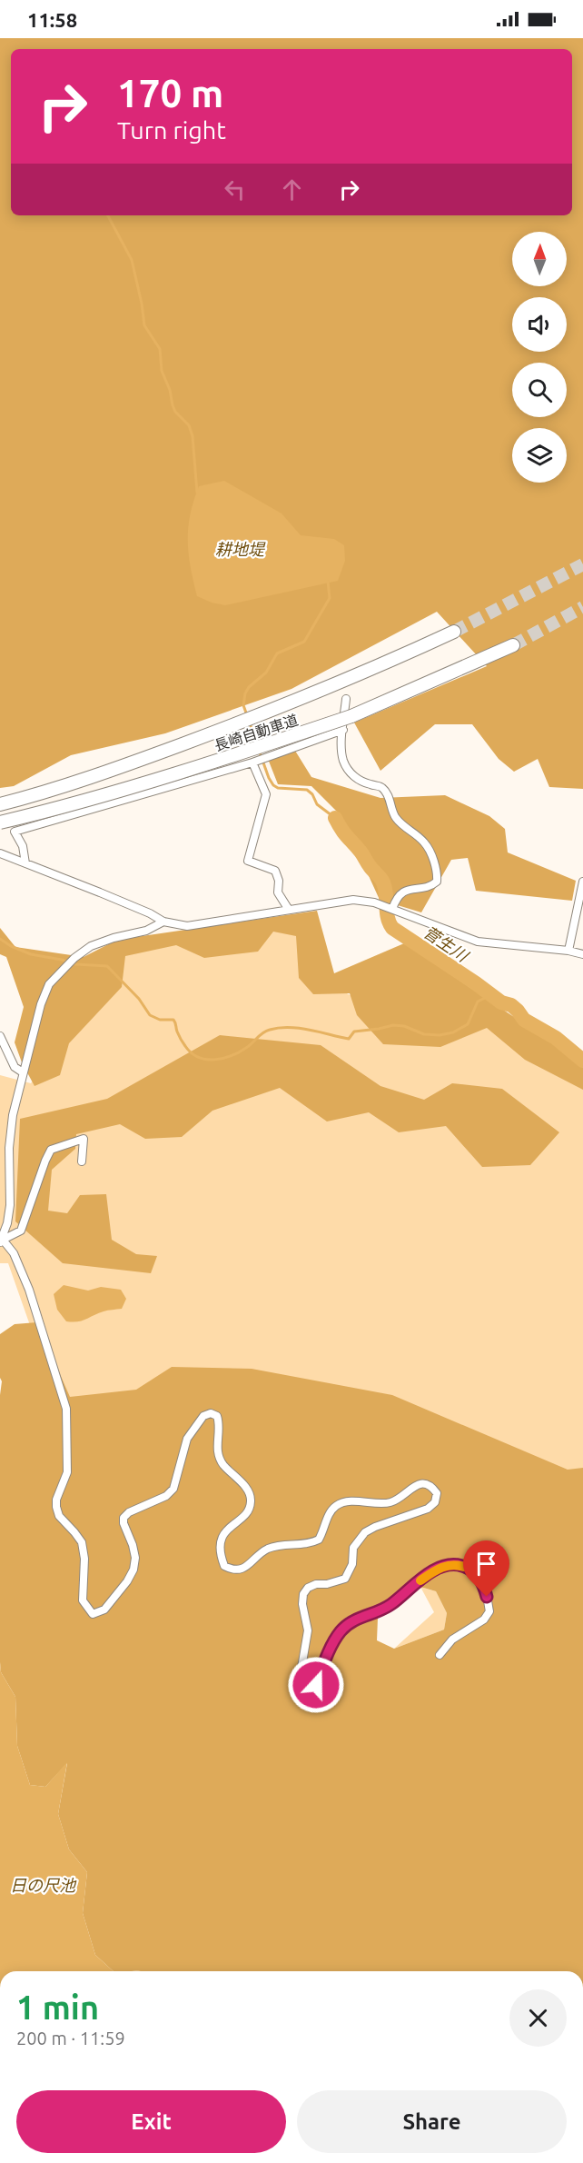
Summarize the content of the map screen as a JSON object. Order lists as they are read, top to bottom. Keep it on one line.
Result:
{"streets":{"highway":["長崎自動車道"]},"water":["耕地堤","菅生川","日の尺池"],"north":"top","page":{"status":"11:58","turn":["170 m","Turn right"],"heading":["1 min","200 m · 11:59"],"buttons":["Exit","Share"]}}
